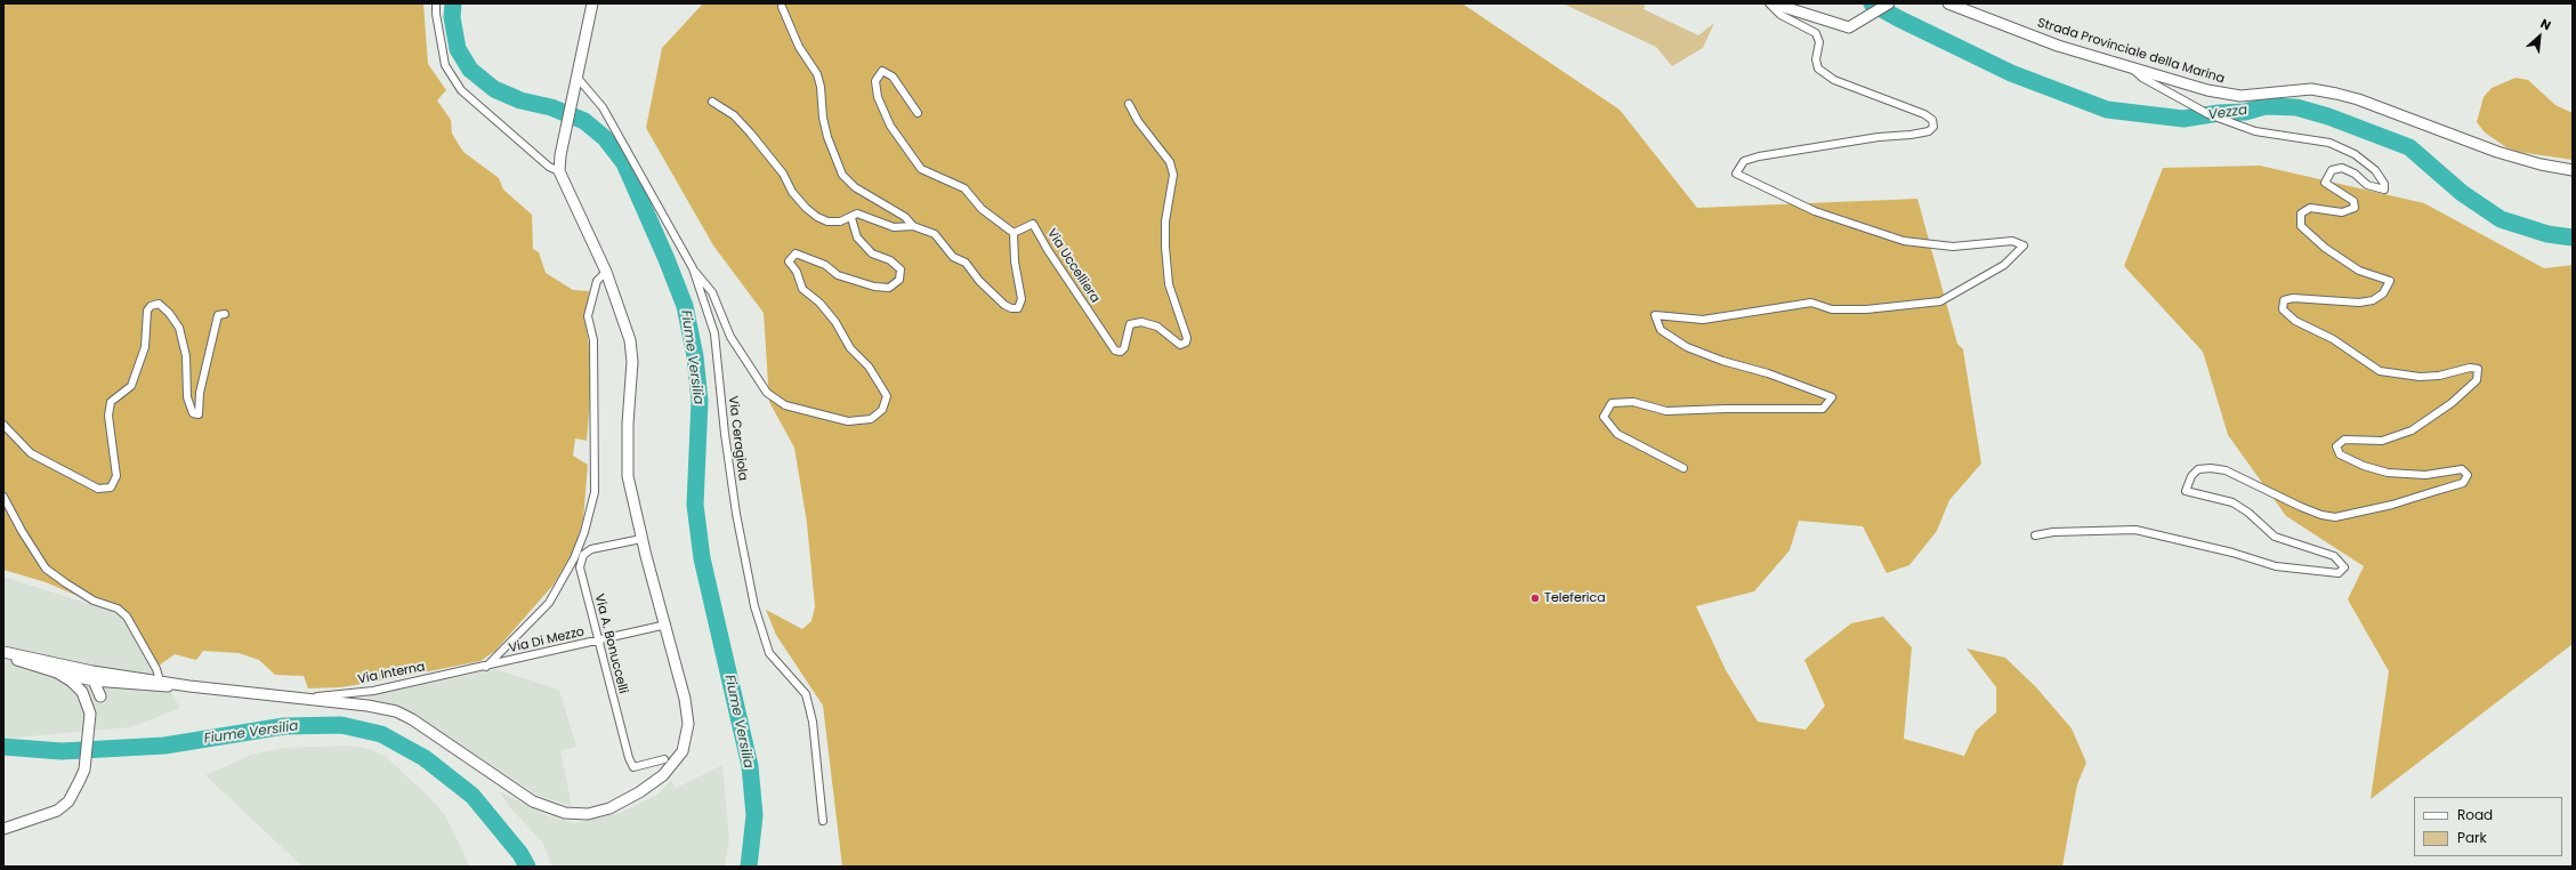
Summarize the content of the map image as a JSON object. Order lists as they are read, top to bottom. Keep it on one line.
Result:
{"streets":{"main road":["Strada Provinciale della Marina"],"street":["Via Uccelliera","Via Ceragiola","Via Di Mezzo","Via A. Bonuccelli","Via Interna"]},"crossings":[["Via Di Mezzo","Via A. Bonuccelli"],["Via Di Mezzo","Via Interna"]],"water":["Vezza","Fiume Versilia"],"places":["Teleferica"],"legend":["Road","Park"],"north":"top right"}
